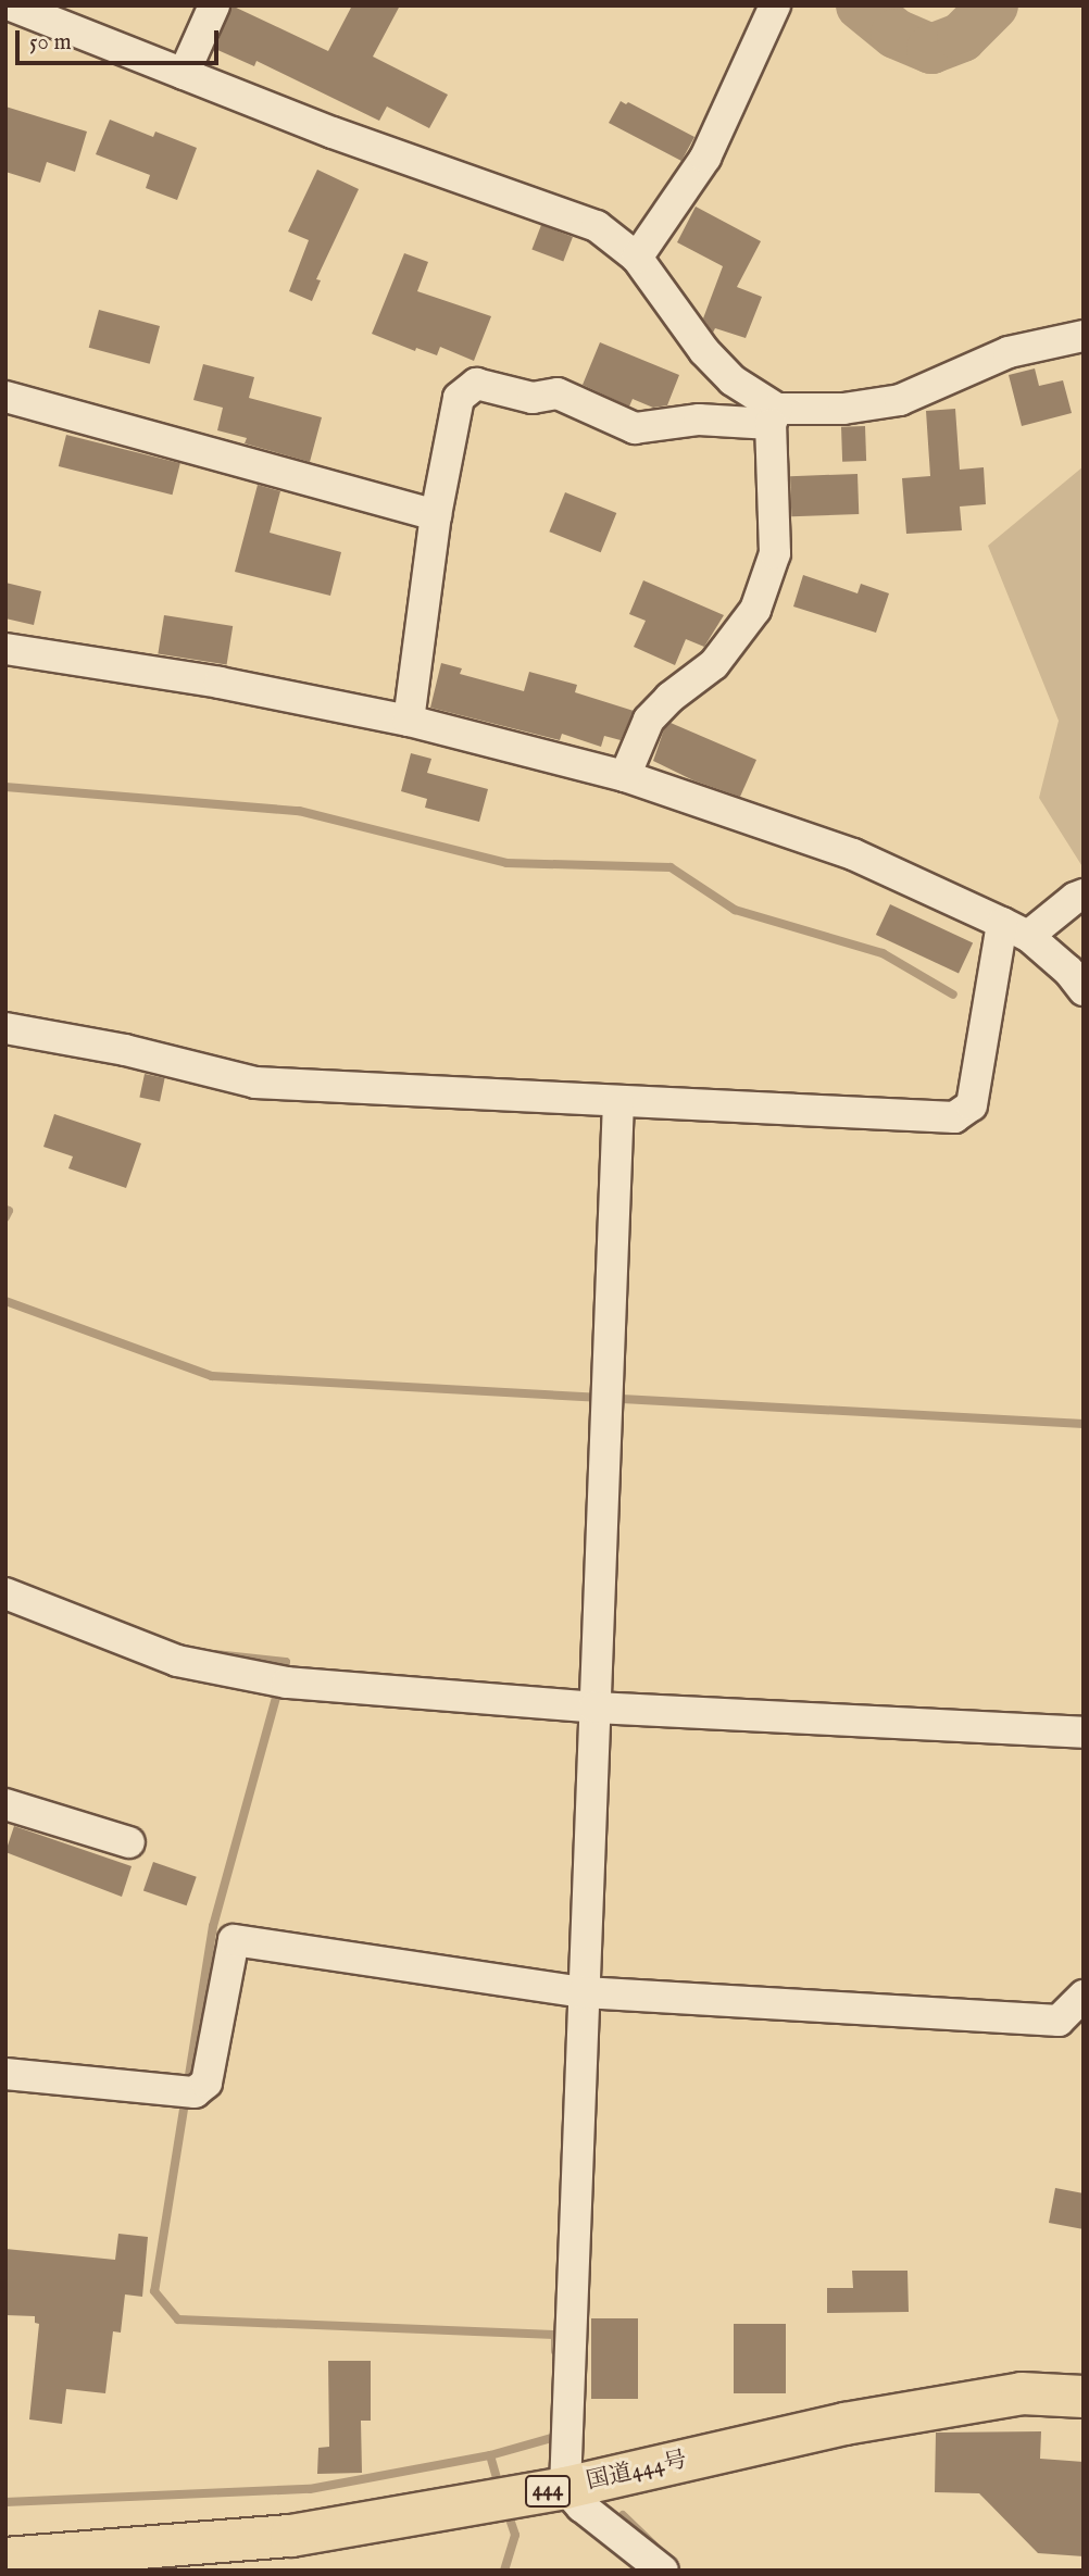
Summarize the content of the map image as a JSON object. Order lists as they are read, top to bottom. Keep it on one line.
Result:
{"streets":{"highway":["国道444号","444"]},"scale_bar":"50 m"}
